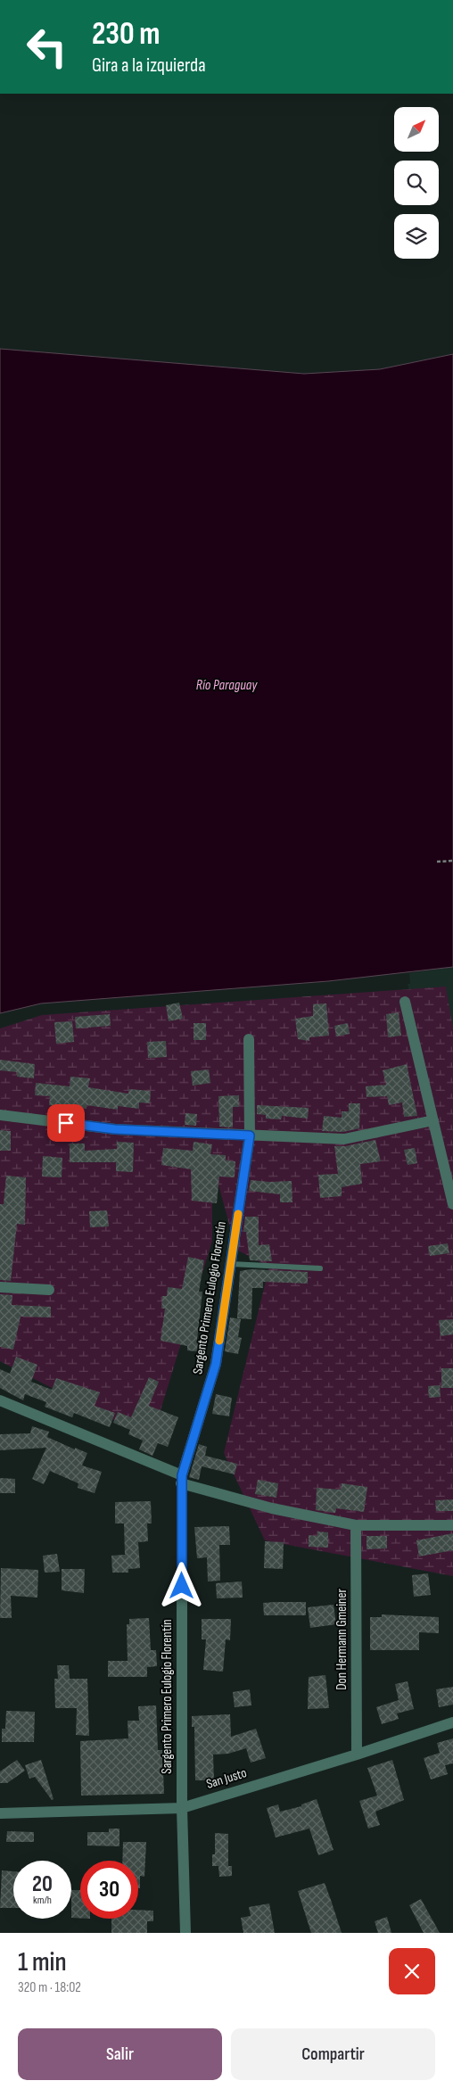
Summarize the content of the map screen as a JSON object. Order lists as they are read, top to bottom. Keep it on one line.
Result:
{"streets":{"street":["Sargento Primero Eulogio Florentín","Don Hermann Gmeiner","San Justo"]},"crossings":[["Sargento Primero Eulogio Florentín","San Justo"],["Don Hermann Gmeiner","San Justo"]],"water":["Río Paraguay"],"north":"top right","page":{"turn":["230 m","Gira a la izquierda"],"speed":"20 km/h","limit":"30","heading":["1 min","320 m · 18:02"],"buttons":["Salir","Compartir"]}}
